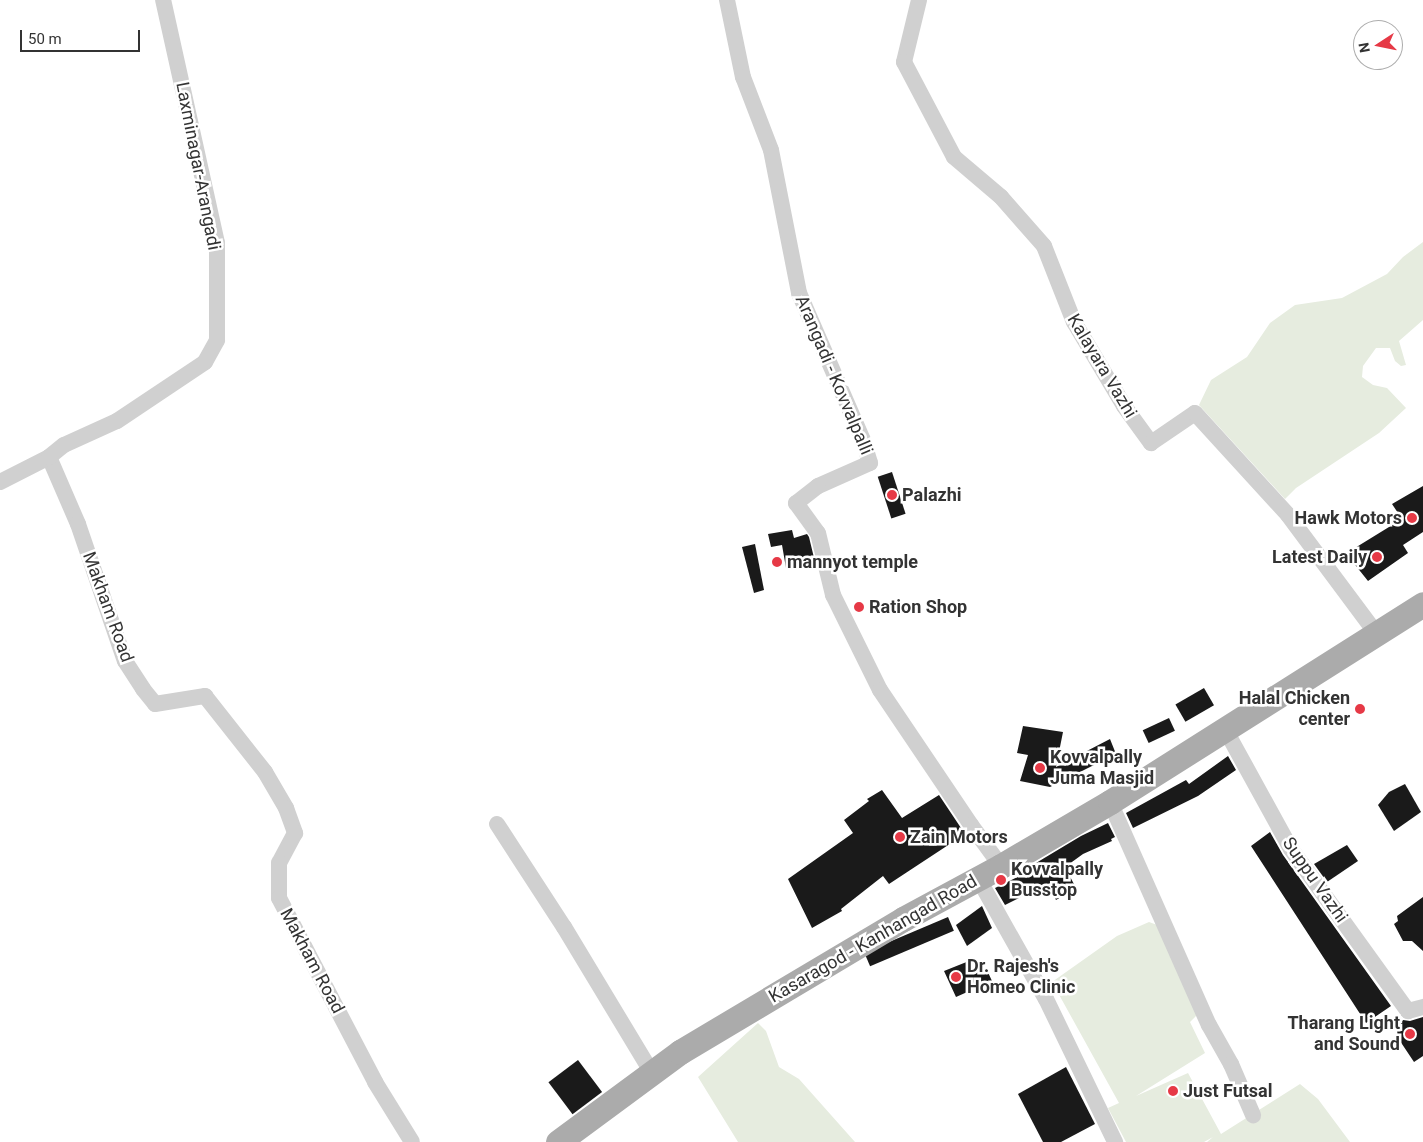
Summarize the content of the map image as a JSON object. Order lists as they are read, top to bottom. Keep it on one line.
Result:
{"streets":{"main road":["Kasaragod - Kanhangad Road"],"street":["Laxminagar-Arangadi","Kalayara Vazhi","Arangadi - Kovvalpalli","Makham Road","Suppu Vazhi"]},"crossings":[["Laxminagar-Arangadi","Makham Road"],["Kalayara Vazhi","Kasaragod - Kanhangad Road"],["Arangadi - Kovvalpalli","Kasaragod - Kanhangad Road"],["Suppu Vazhi","Kasaragod - Kanhangad Road"]],"places":["Palazhi","Hawk Motors","Latest Daily","mannyot temple","Ration Shop","Halal Chicken center","Kovvalpally Juma Masjid","Zain Motors","Kovvalpally Busstop","Dr. Rajesh's Homeo Clinic","Tharang Light and Sound","Just Futsal"],"scale_bar":"50 m","north":"left"}
